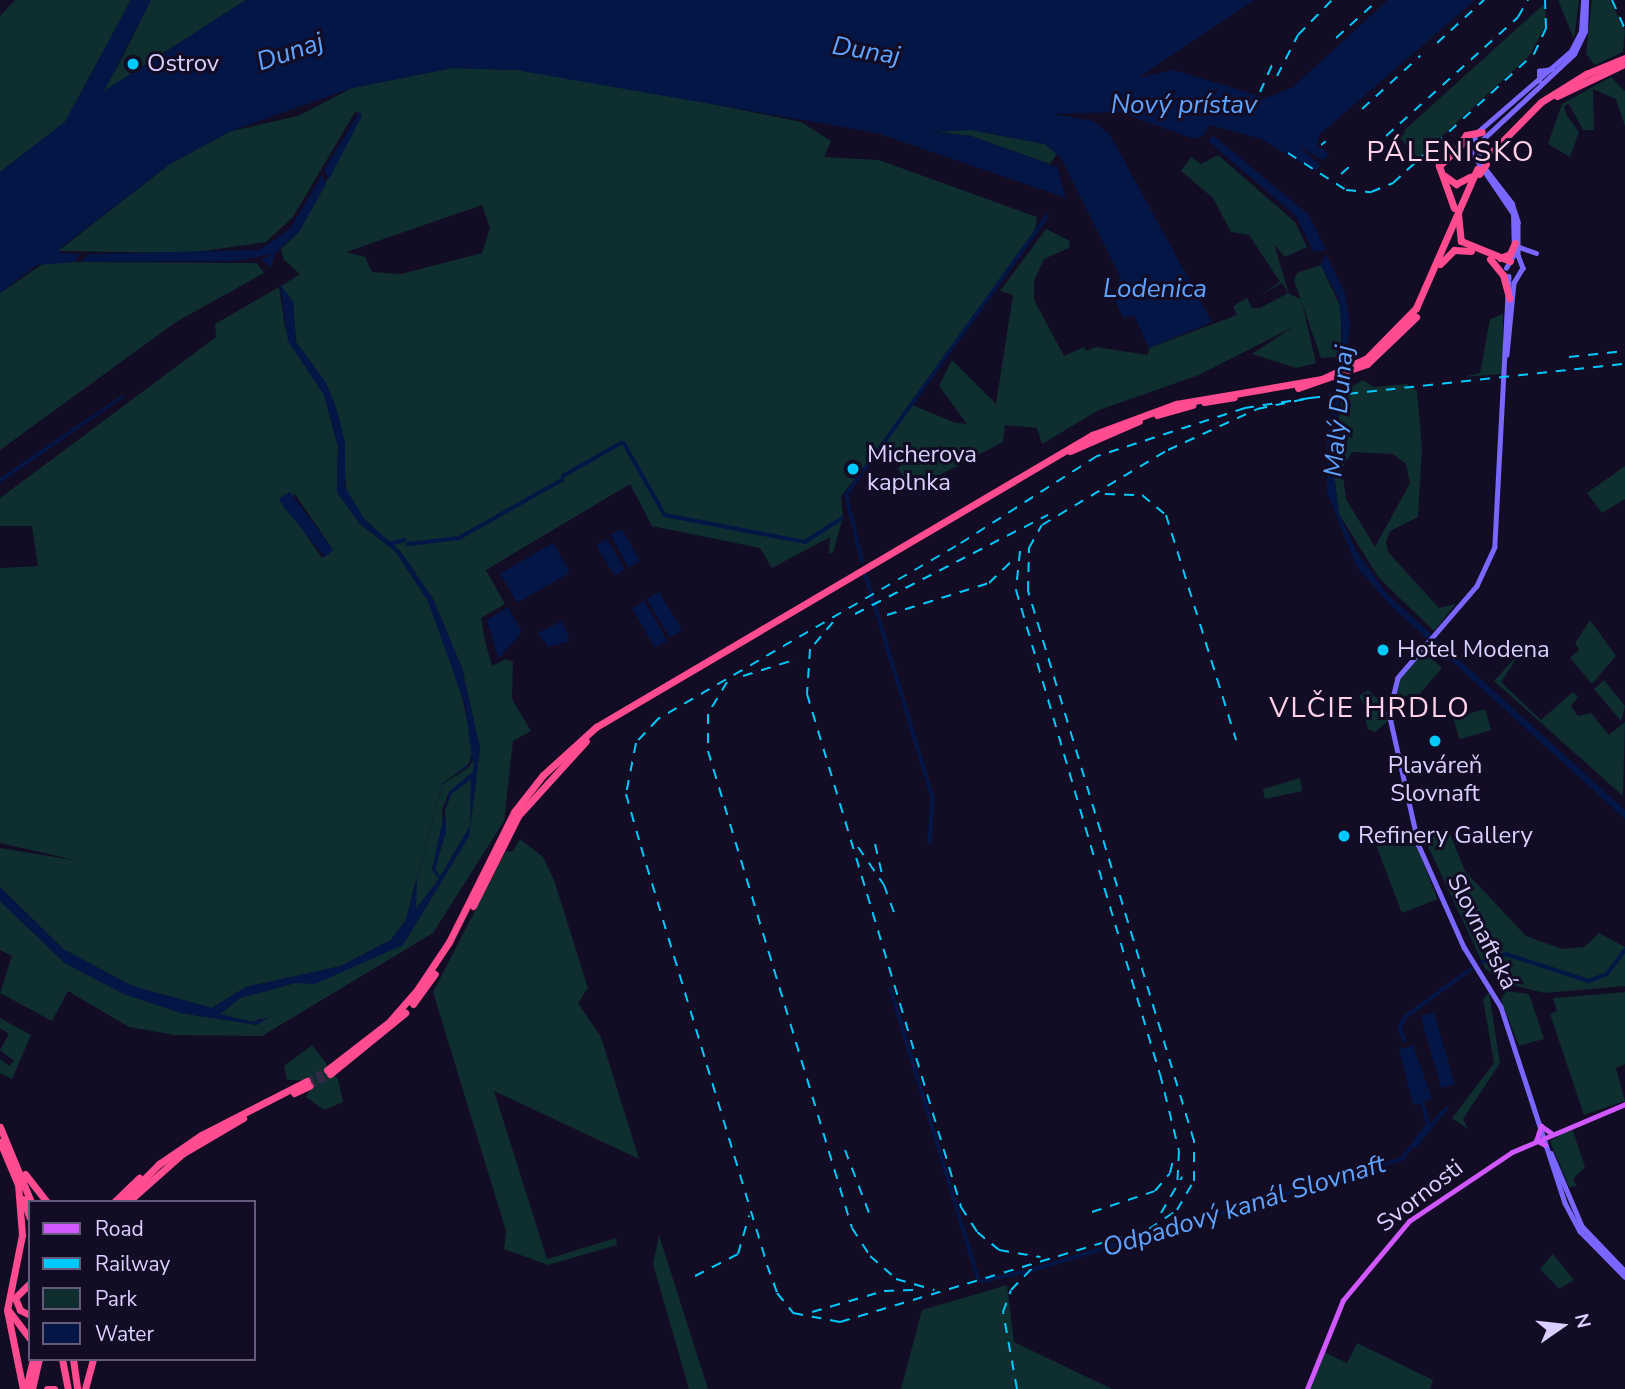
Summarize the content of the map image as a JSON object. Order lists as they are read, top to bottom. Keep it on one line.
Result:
{"streets":{"main road":["Slovnaftská","Svornosti"]},"crossings":[["Slovnaftská","Svornosti"]],"districts":["PÁLENISKO","VLČIE HRDLO"],"water":["Dunaj","Nový prístav","Lodenica","Malý Dunaj","Odpadový kanál Slovnaft"],"places":["Ostrov","Micherova kaplnka","Hotel Modena","Plaváreň Slovnaft","Refinery Gallery"],"legend":["Road","Railway","Park","Water"],"north":"right"}
